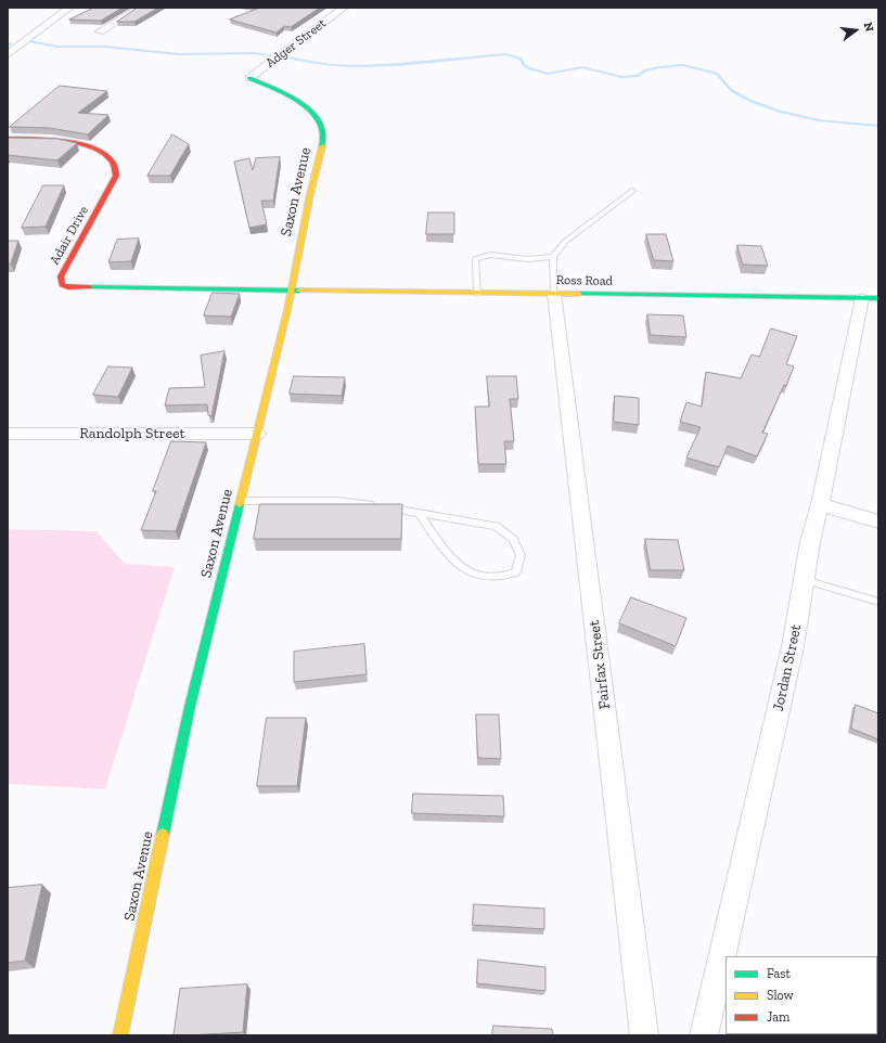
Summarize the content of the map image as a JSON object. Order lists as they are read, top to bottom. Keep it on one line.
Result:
{"streets":{"street":["Adger Street","Saxon Avenue","Adair Drive","Ross Road","Randolph Street","Fairfax Street","Jordan Street"]},"crossings":[["Adger Street","Saxon Avenue"],["Saxon Avenue","Adair Drive"],["Saxon Avenue","Ross Road"],["Saxon Avenue","Randolph Street"],["Adair Drive","Ross Road"],["Ross Road","Fairfax Street"],["Ross Road","Jordan Street"]],"legend":["Fast","Slow","Jam"],"north":"right"}
